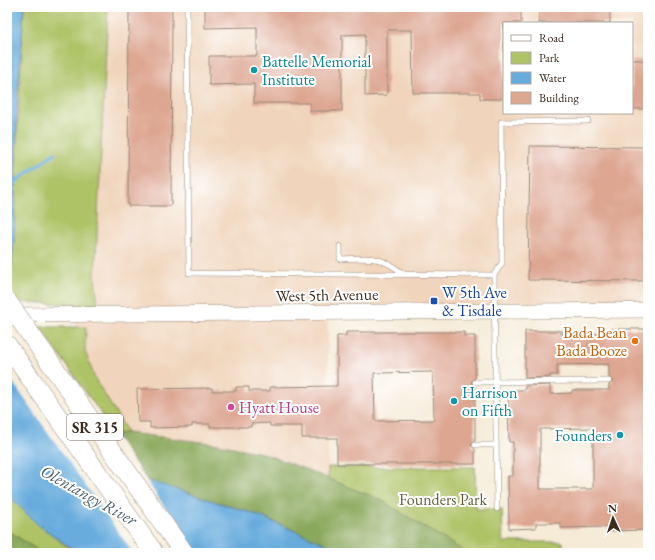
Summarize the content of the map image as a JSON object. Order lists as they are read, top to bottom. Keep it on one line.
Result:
{"streets":{"highway":["SR 315"],"main road":["West 5th Avenue"]},"water":["Olentangy River"],"parks":["Founders Park"],"places":{"other":["Battelle Memorial Institute","Bada Bean Bada Booze","Harrison on Fifth","Hyatt House","Founders"],"transit":["W 5th Ave & Tisdale"]},"legend":["Road","Park","Water","Building"],"north":"top"}
